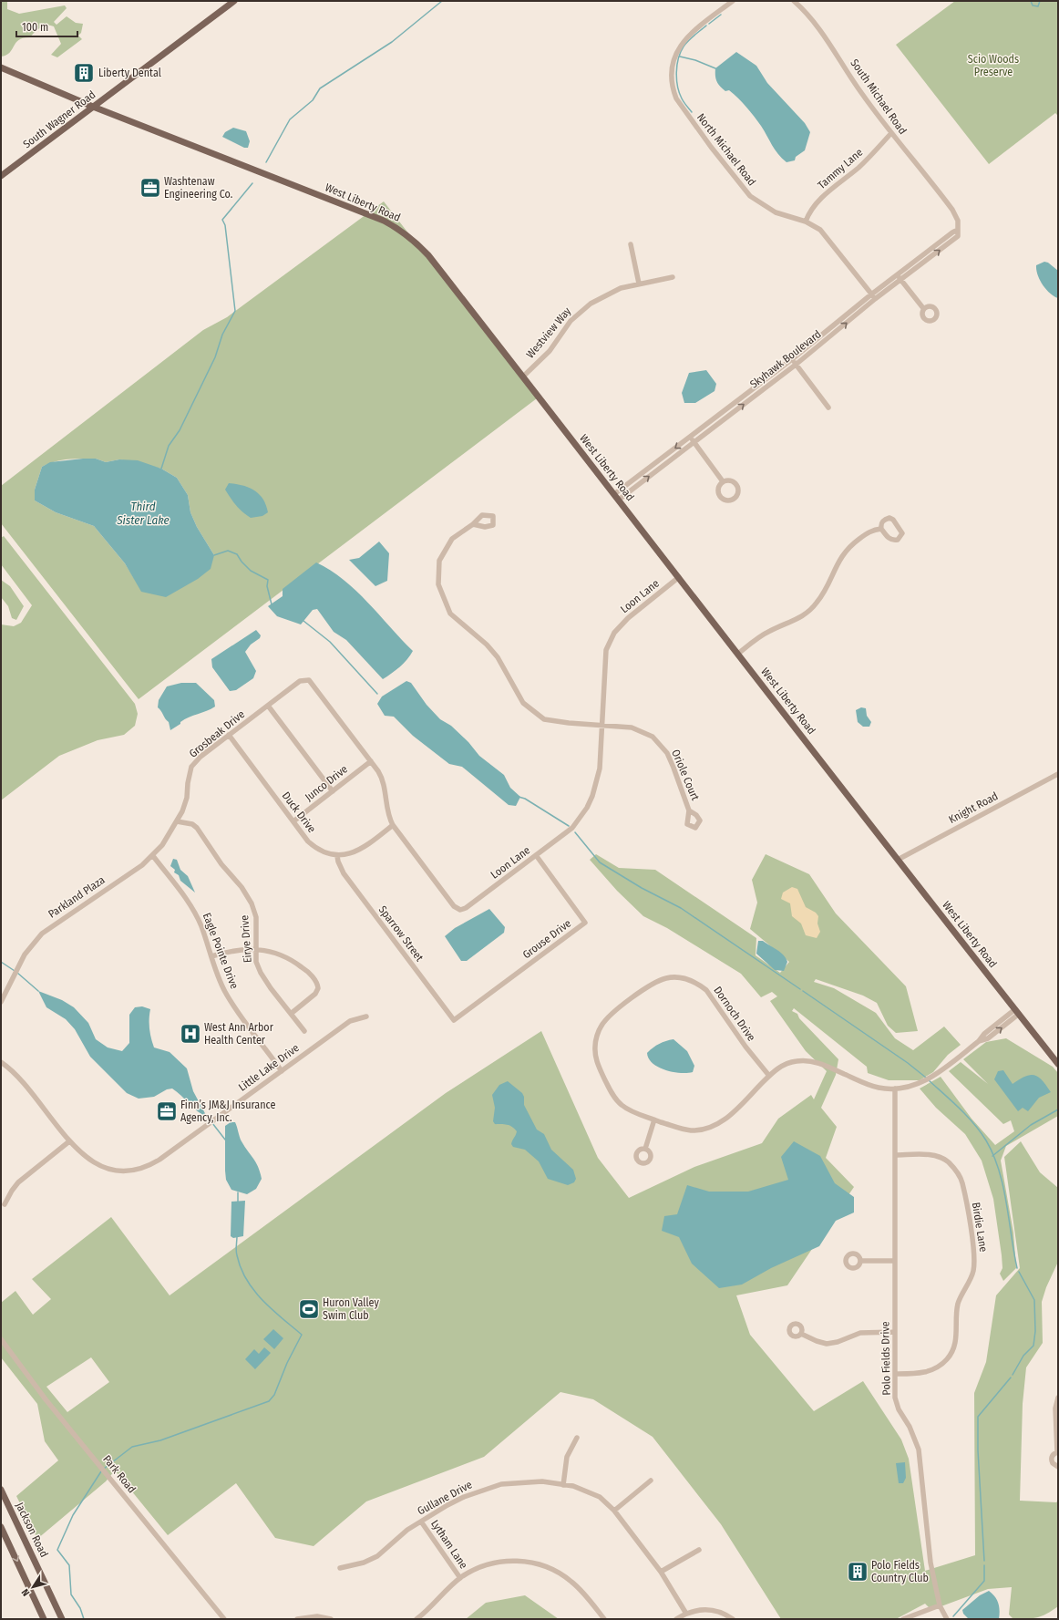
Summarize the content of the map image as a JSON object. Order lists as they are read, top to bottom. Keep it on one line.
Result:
{"streets":{"main road":["South Wagner Road","West Liberty Road","Jackson Road"],"street":["South Michael Road","North Michael Road","Tammy Lane","Westview Way","Skyhawk Boulevard","Loon Lane","Grosbeak Drive","Oriole Court","Junco Drive","Knight Road","Duck Drive","Parkland Plaza","Sparrow Street","Eirye Drive","Grouse Drive","Eagle Pointe Drive","Dornoch Drive","Little Lake Drive","Birdie Lane","Polo Fields Drive","Park Road","Gullane Drive","Lytham Lane"]},"crossings":[["South Michael Road","Tammy Lane"],["South Michael Road","Skyhawk Boulevard"],["South Wagner Road","West Liberty Road"],["North Michael Road","Tammy Lane"],["North Michael Road","Skyhawk Boulevard"],["West Liberty Road","Westview Way"],["West Liberty Road","Skyhawk Boulevard"],["West Liberty Road","Loon Lane"],["West Liberty Road","Knight Road"],["West Liberty Road","Dornoch Drive"],["Loon Lane","Grosbeak Drive"],["Loon Lane","Oriole Court"],["Loon Lane","Junco Drive"],["Loon Lane","Grouse Drive"],["Grosbeak Drive","Duck Drive"],["Grosbeak Drive","Parkland Plaza"],["Grosbeak Drive","Eirye Drive"],["Junco Drive","Duck Drive"],["Duck Drive","Sparrow Street"],["Parkland Plaza","Eirye Drive"],["Parkland Plaza","Eagle Pointe Drive"],["Sparrow Street","Grouse Drive"],["Eagle Pointe Drive","Little Lake Drive"],["Dornoch Drive","Polo Fields Drive"],["Birdie Lane","Polo Fields Drive"],["Gullane Drive","Lytham Lane"]],"water":["Third Sister Lake"],"parks":["Scio Woods Preserve"],"places":{"building":["Liberty Dental","Polo Fields Country Club"],"office":["Washtenaw Engineering Co.","Finn’s JM&J Insurance Agency, Inc."],"hospital":["West Ann Arbor Health Center"],"sports":["Huron Valley Swim Club"]},"scale_bar":"100 m","north":"bottom left"}
